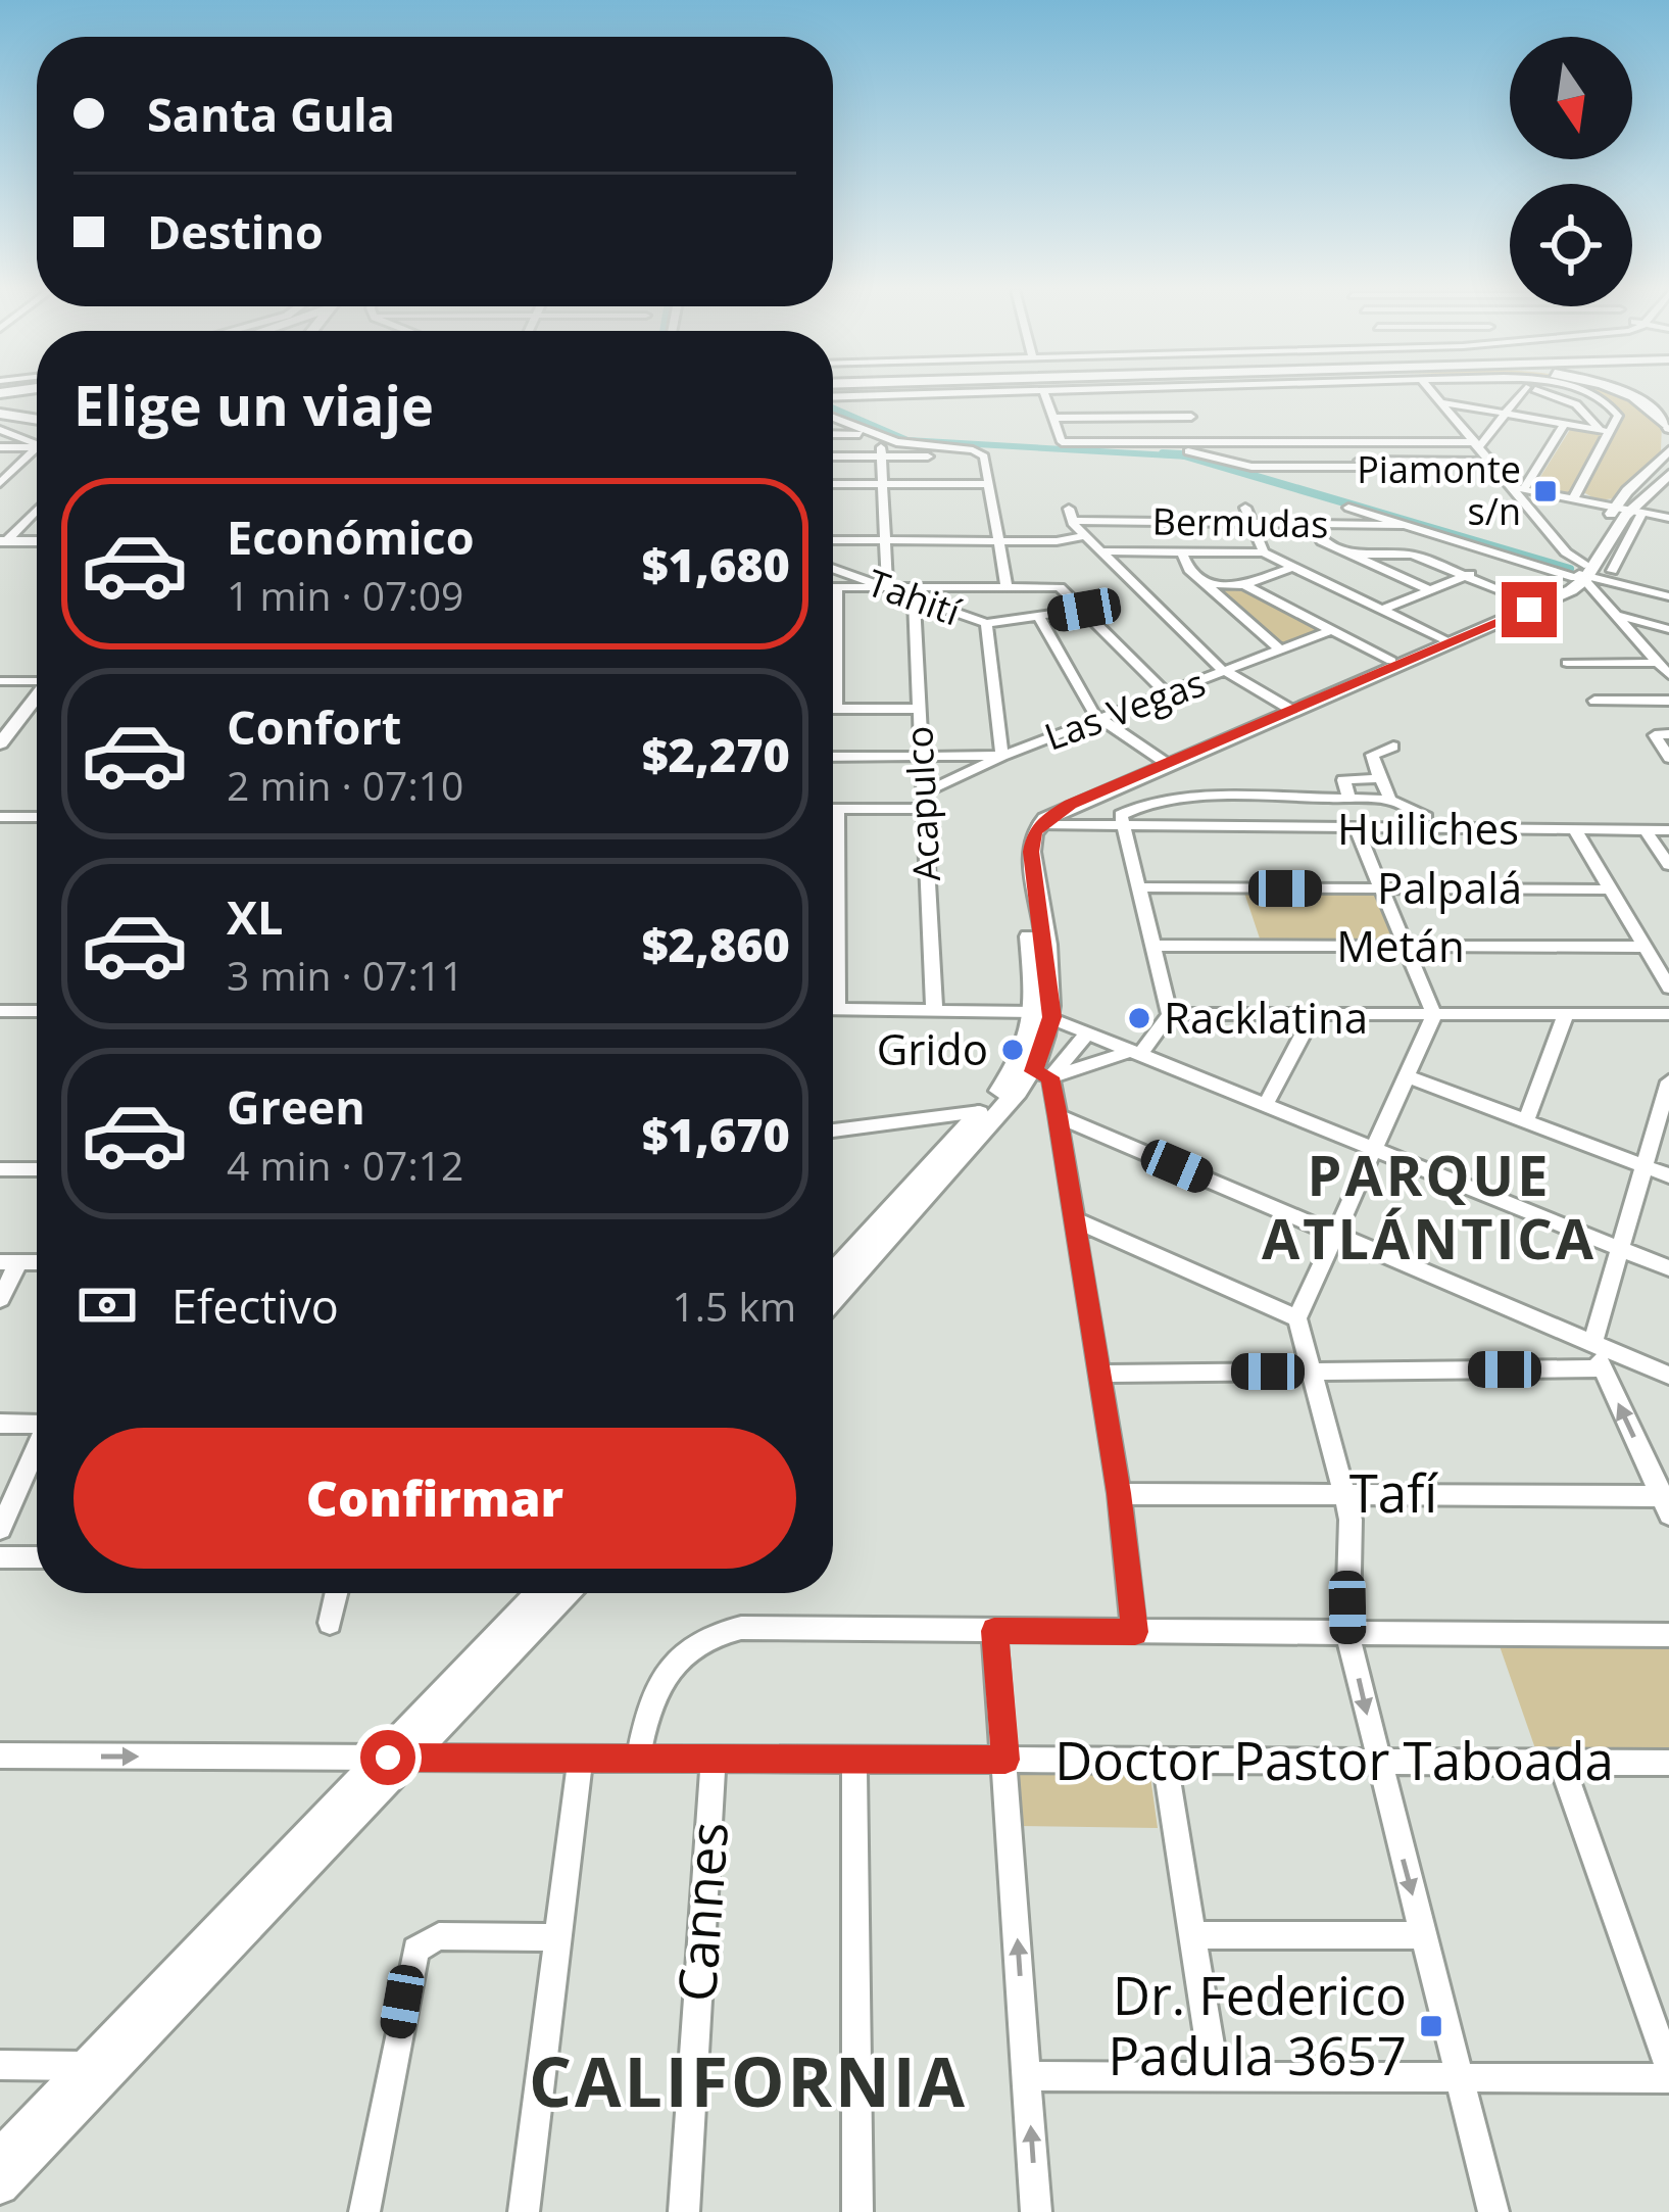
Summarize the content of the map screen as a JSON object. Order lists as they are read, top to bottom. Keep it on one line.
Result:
{"streets":{"street":["Bermudas","Tahití","Las Vegas","Acapulco","Huiliches","Palpalá","Metán","Tafí","Doctor Pastor Taboada","Cannes"]},"crossings":[["Tahití","Acapulco"],["Las Vegas","Acapulco"],["Doctor Pastor Taboada","Cannes"]],"districts":["PARQUE ATLÁNTICA","CALIFORNIA"],"places":{"transit":["Piamonte s/n","Dr. Federico Padula 3657"],"other":["Racklatina","Grido"]},"north":"bottom","page":{"banner":["Santa Gula","Destino"],"heading":"Elige un viaje","list":[{"name":"Económico","note":"1 min · 07:09","value":"$1,680"},{"name":"Confort","note":"2 min · 07:10","value":"$2,270"},{"name":"XL","note":"3 min · 07:11","value":"$2,860"},{"name":"Green","note":"4 min · 07:12","value":"$1,670"}],"pay":["Efectivo","1.5 km"],"buttons":"Confirmar"}}
